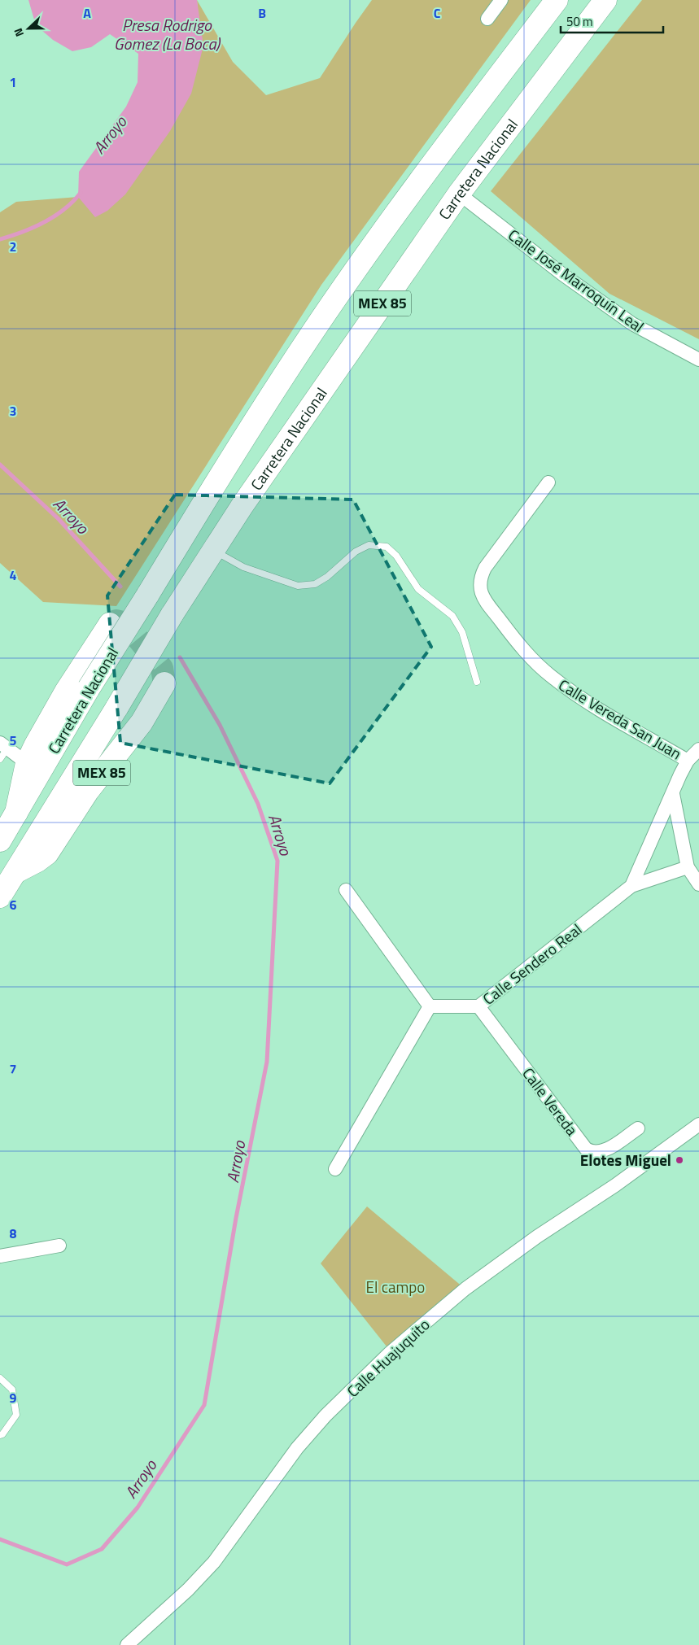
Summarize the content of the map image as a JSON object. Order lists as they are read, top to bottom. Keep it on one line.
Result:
{"streets":{"highway":["Carretera Nacional","MEX 85"],"street":["Calle José Marroquín Leal","Calle Vereda San Juan","Calle Sendero Real","Calle Vereda","Calle Huajuquito"]},"crossings":[["Carretera Nacional","Calle José Marroquín Leal"],["Carretera Nacional","MEX 85"],["Calle Vereda San Juan","Calle Sendero Real"],["Calle Sendero Real","Calle Vereda"]],"water":["Presa Rodrigo Gomez (La Boca)","Arroyo"],"parks":["El campo"],"places":["Elotes Miguel"],"scale_bar":"50 m","north":"left","grid":{"columns":["A","B","C"],"rows":["1","2","3","4","5","6","7","8","9"]}}
